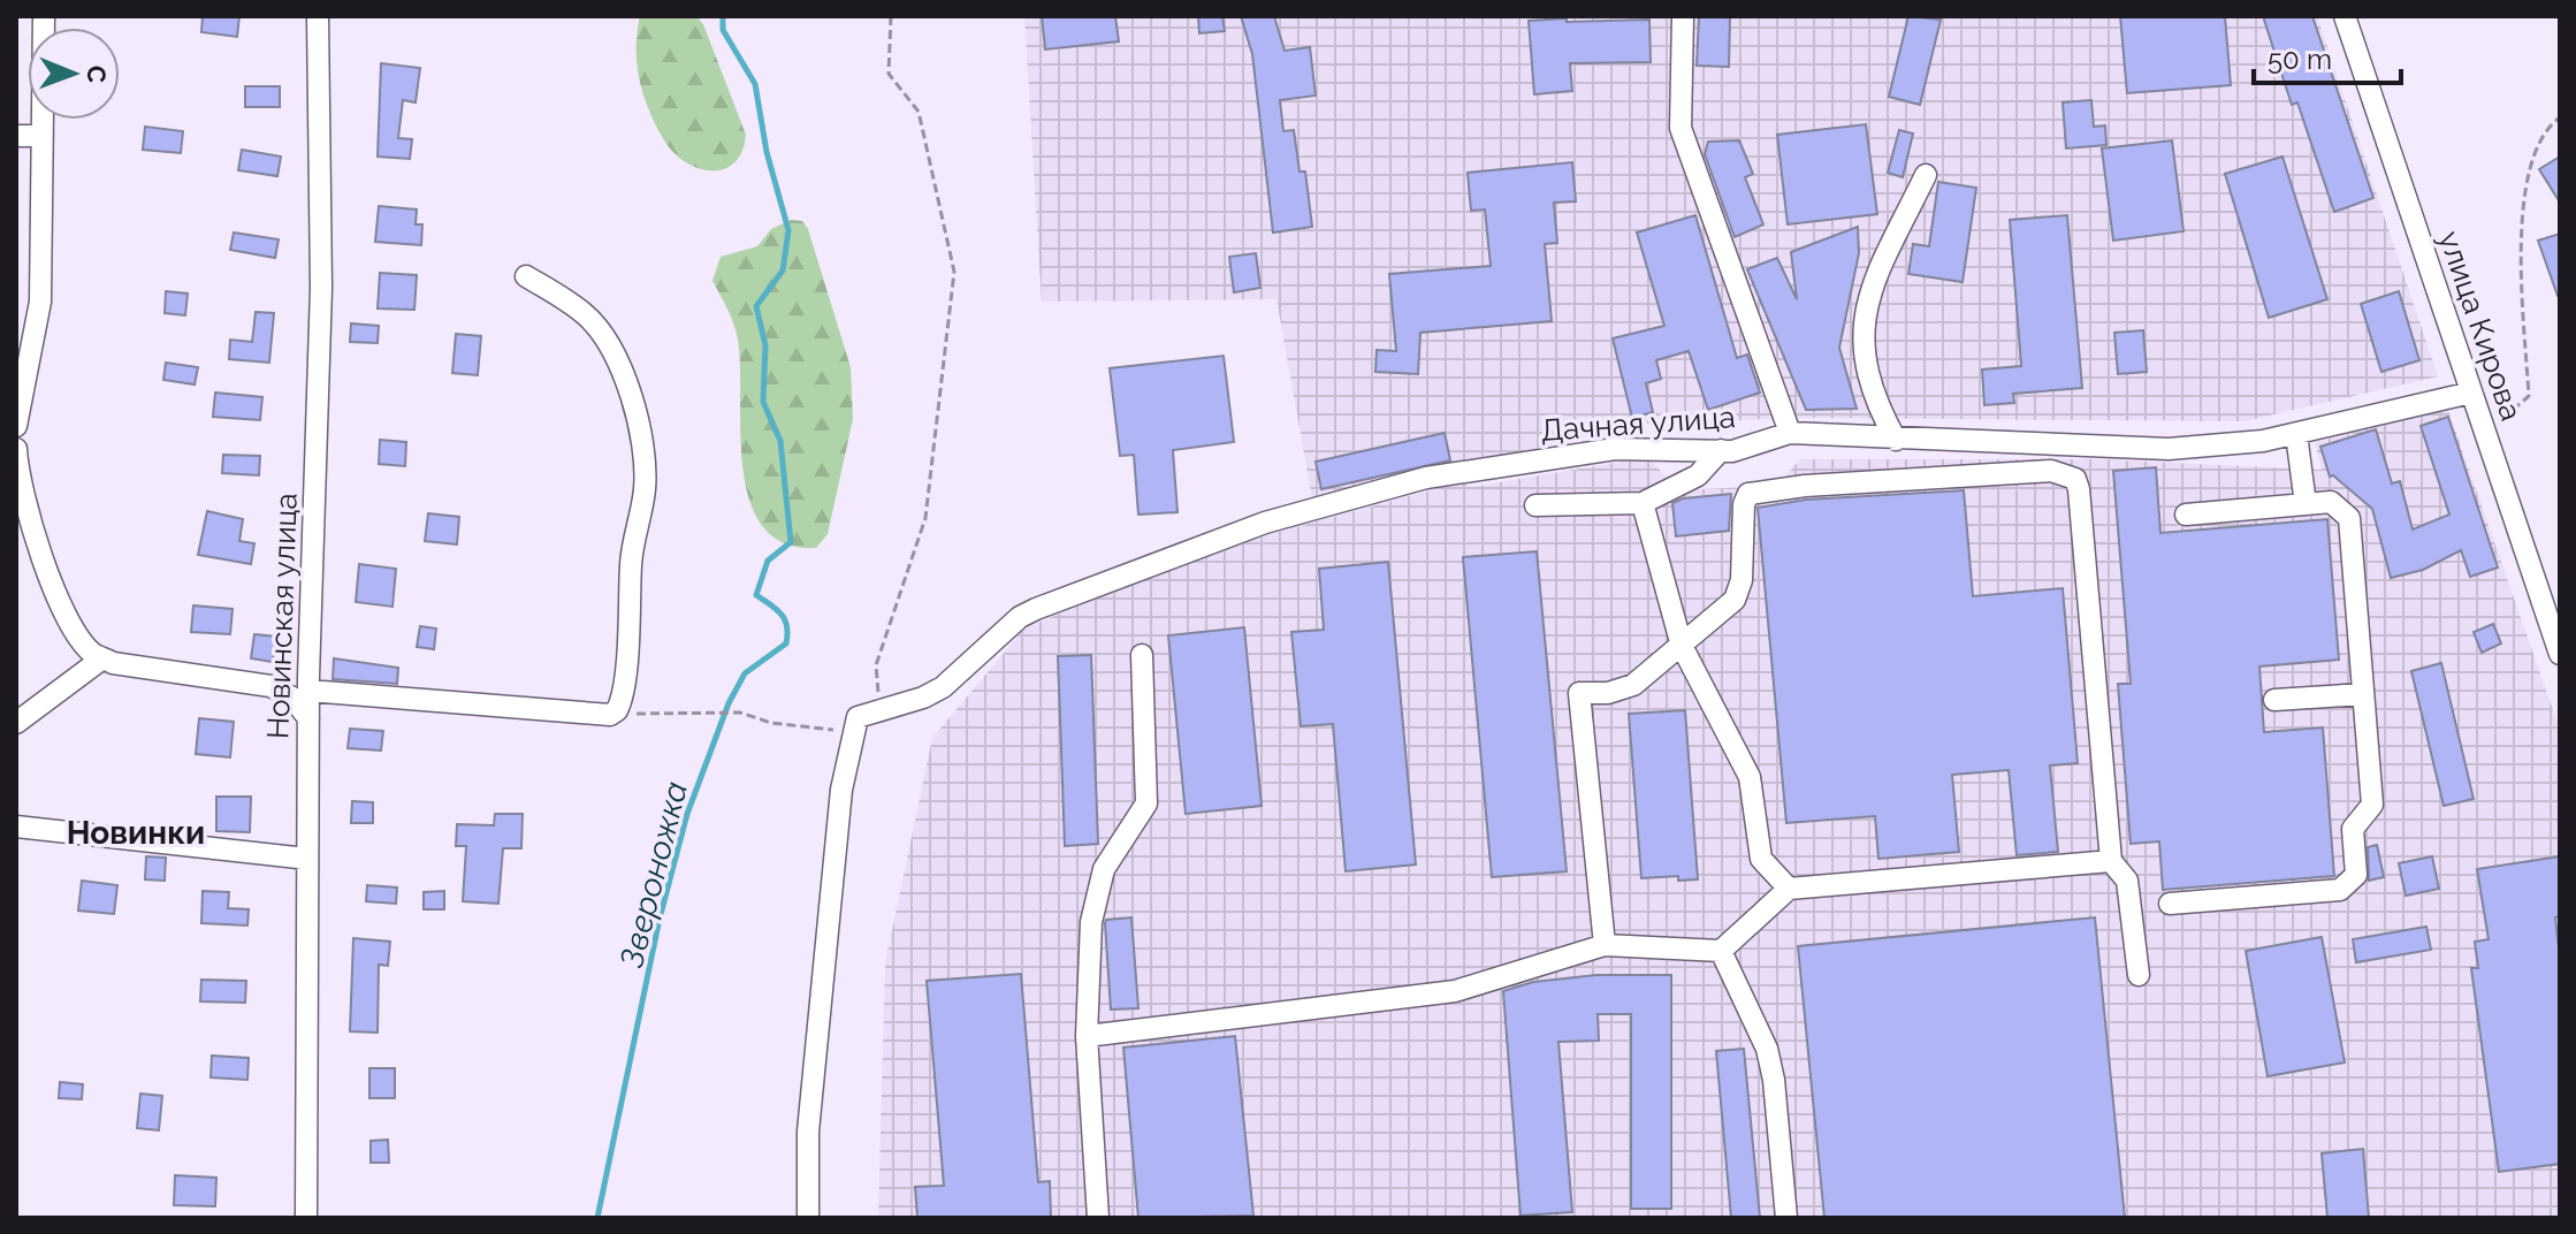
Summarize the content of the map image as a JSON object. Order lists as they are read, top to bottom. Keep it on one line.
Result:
{"streets":{"street":["улица Кирова","Дачная улица","Новинская улица"]},"crossings":[["улица Кирова","Дачная улица"]],"districts":["Новинки"],"water":["Звероножка"],"scale_bar":"50 m","north":"right"}
